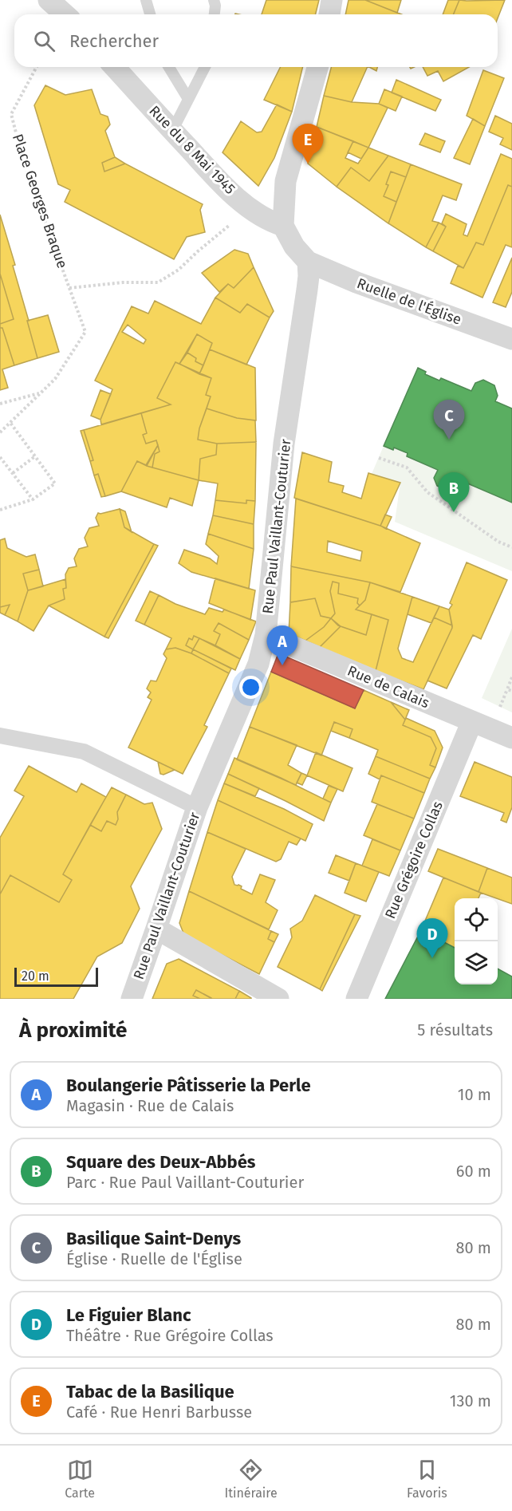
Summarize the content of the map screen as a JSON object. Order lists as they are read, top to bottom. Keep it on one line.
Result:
{"streets":{"street":["Rue du 8 Mai 1945","Ruelle de l'Église","Rue Paul Vaillant-Couturier","Rue de Calais","Rue Grégoire Collas"],"path":["Place Georges Braque"]},"crossings":[["Ruelle de l'Église","Rue Paul Vaillant-Couturier"],["Rue Paul Vaillant-Couturier","Rue de Calais"],["Rue de Calais","Rue Grégoire Collas"]],"scale_bar":"20 m","page":{"search":"Rechercher","pins":["E","C","B","A","D"],"scale":"20 m","heading":["À proximité","5 résultats"],"list":[{"mark":"A","name":"Boulangerie Pâtisserie la Perle","note":"Magasin · Rue de Calais","value":"10 m"},{"mark":"B","name":"Square des Deux-Abbés","note":"Parc · Rue Paul Vaillant-Couturier","value":"60 m"},{"mark":"C","name":"Basilique Saint-Denys","note":"Église · Ruelle de l'Église","value":"80 m"},{"mark":"D","name":"Le Figuier Blanc","note":"Théâtre · Rue Grégoire Collas","value":"80 m"},{"mark":"E","name":"Tabac de la Basilique","note":"Café · Rue Henri Barbusse","value":"130 m"}],"nav":["Carte","Itinéraire","Favoris"]}}
